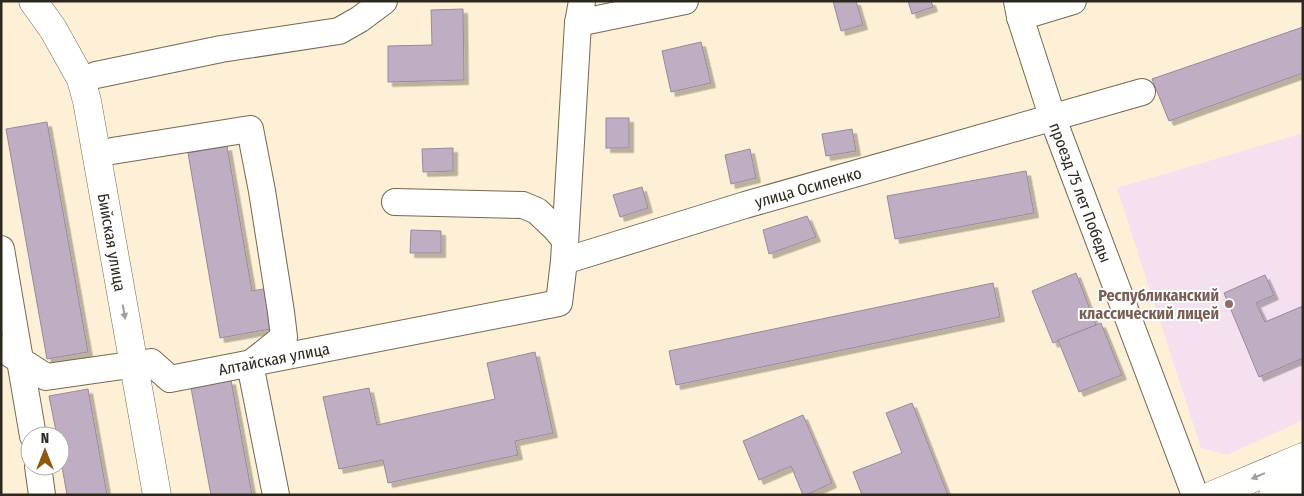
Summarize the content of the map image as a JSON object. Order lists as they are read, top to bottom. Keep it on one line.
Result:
{"streets":{"main road":["Бийская улица"],"street":["улица Осипенко","проезд 75 лет Победы","Алтайская улица"]},"crossings":[["улица Осипенко","проезд 75 лет Победы"],["улица Осипенко","Алтайская улица"],["Бийская улица","Алтайская улица"]],"places":["Республиканский классический лицей"],"north":"top"}
